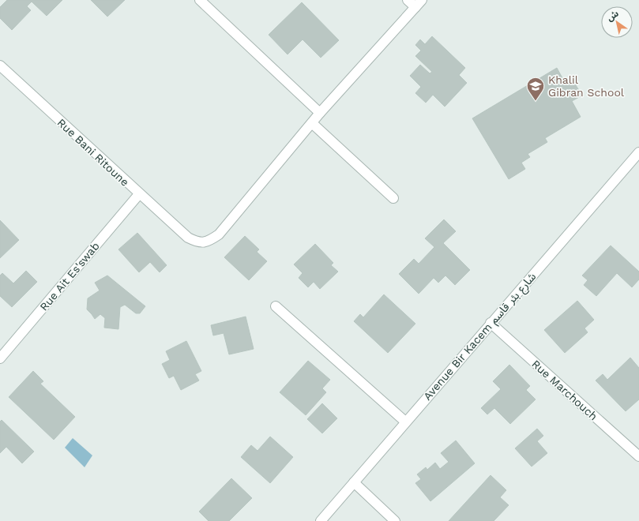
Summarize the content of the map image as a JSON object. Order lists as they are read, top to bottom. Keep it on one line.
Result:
{"streets":{"street":["Rue Bani Ritoune","Rue Ait Es'swab","Avenue Bir Kacem شارع بئر قاسم","Rue Marchouch"]},"crossings":[["Rue Bani Ritoune","Rue Ait Es'swab"],["Avenue Bir Kacem شارع بئر قاسم","Rue Marchouch"]],"places":{"school or university":["Khalil Gibran School"]},"north":"top left"}
